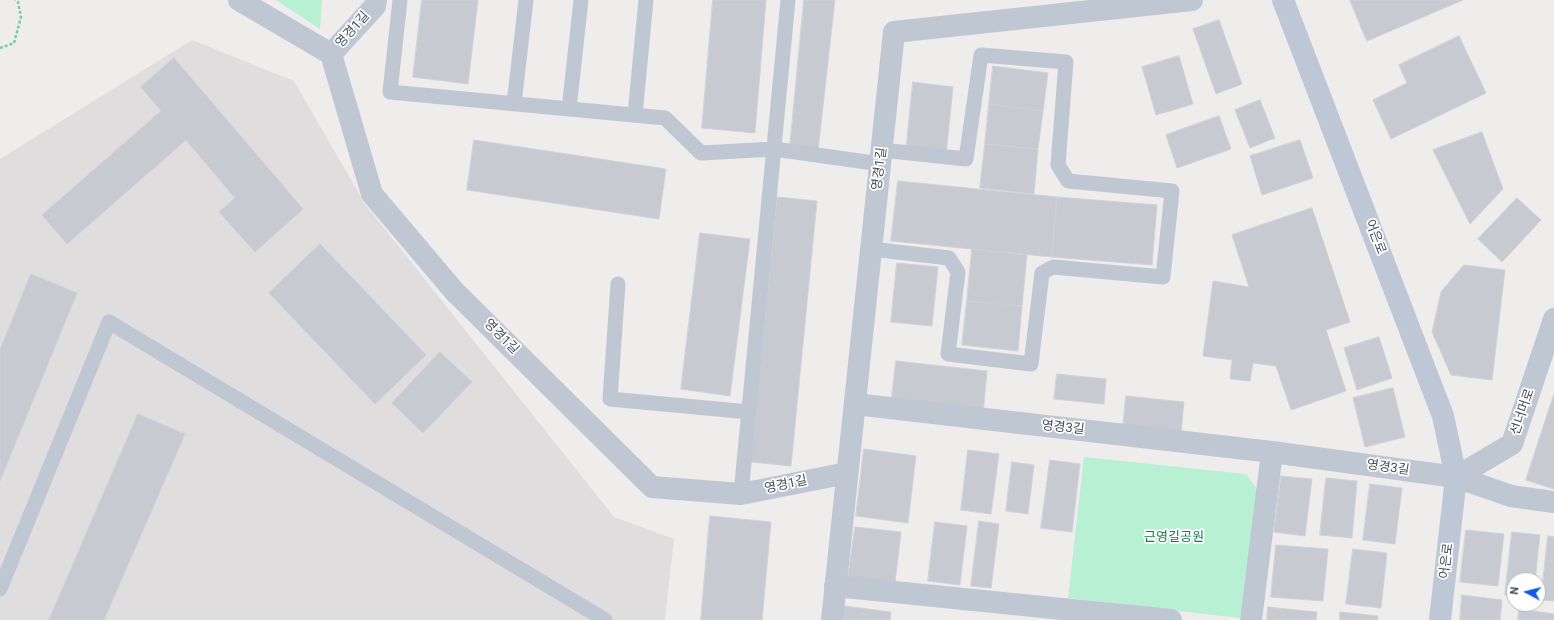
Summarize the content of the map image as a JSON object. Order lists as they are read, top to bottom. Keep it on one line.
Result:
{"streets":{"street":["영경1길","어은로","선너머로","영경3길"]},"crossings":[["영경1길","영경3길"],["어은로","선너머로"],["어은로","영경3길"],["선너머로","영경3길"]],"parks":["근영길공원"],"north":"left"}
